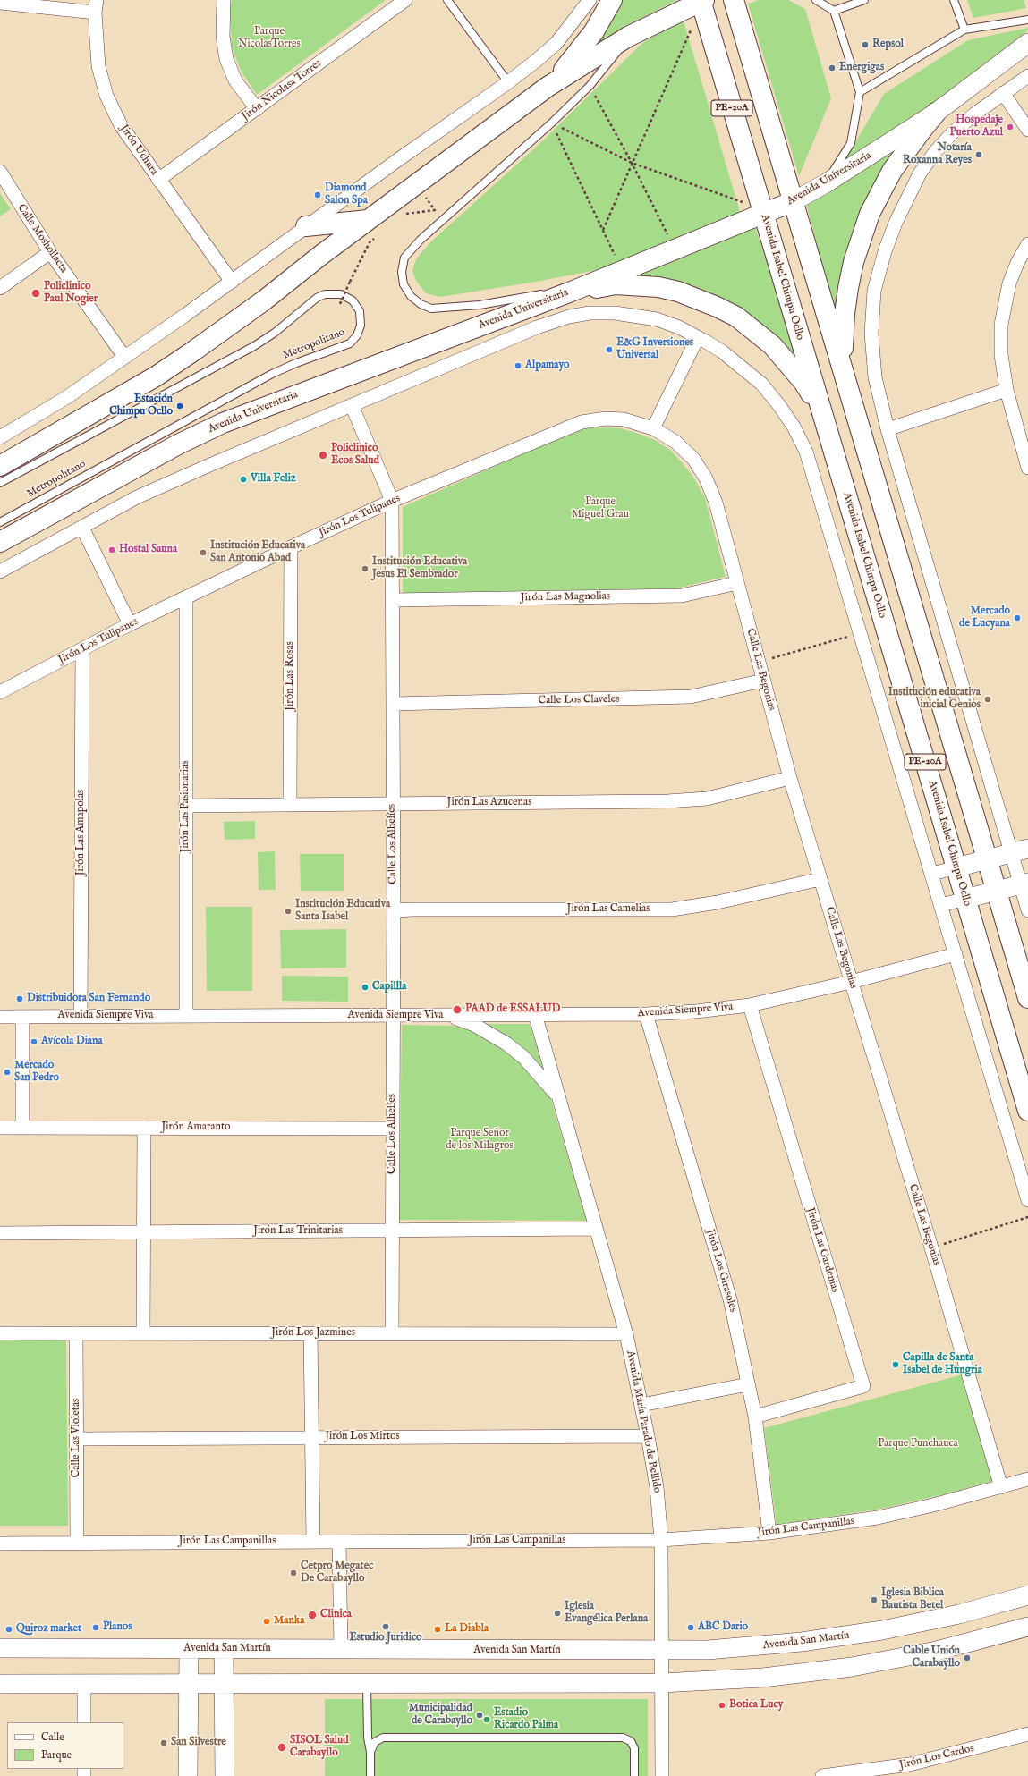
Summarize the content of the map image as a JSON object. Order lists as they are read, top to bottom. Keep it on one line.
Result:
{"streets":{"main road":["PE-20A","Avenida Universitaria","Avenida Isabel Chimpu Ocllo","Avenida San Martín"],"street":["Jirón Nicolasa Torres","Jirón Uchura","Calle Moshollacta","Jirón Los Tulipanes","Jirón Las Magnolias","Calle Las Begonias","Jirón Las Rosas","Calle Los Claveles","Jirón Las Azucenas","Jirón Las Pasionarias","Jirón Las Amapolas","Calle Los Alhelíes","Jirón Las Camelias","Avenida Siempre Viva","Jirón Amaranto","Jirón Las Trinitarias","Jirón Las Gardenias","Jirón Los Girasoles","Jirón Los Jazmines","Avenida María Parado de Bellido","Jirón Los Mirtos","Calle Las Violetas","Jirón Las Campanillas","Jirón Los Cardos"],"lane":["Metropolitano"]},"crossings":[["Jirón Nicolasa Torres","Jirón Uchura"],["PE-20A","Avenida Universitaria"],["Avenida Universitaria","Avenida Isabel Chimpu Ocllo"],["Avenida Universitaria","Calle Los Alhelíes"],["Jirón Los Tulipanes","Calle Las Begonias"],["Jirón Los Tulipanes","Jirón Las Rosas"],["Jirón Los Tulipanes","Jirón Las Pasionarias"],["Jirón Los Tulipanes","Jirón Las Amapolas"],["Jirón Los Tulipanes","Calle Los Alhelíes"],["Jirón Las Magnolias","Calle Las Begonias"],["Jirón Las Magnolias","Calle Los Alhelíes"],["Calle Las Begonias","Calle Los Claveles"],["Calle Las Begonias","Jirón Las Azucenas"],["Calle Las Begonias","Jirón Las Camelias"],["Calle Las Begonias","Avenida Siempre Viva"],["Calle Las Begonias","Jirón Las Campanillas"],["Jirón Las Rosas","Jirón Las Azucenas"],["Calle Los Claveles","Calle Los Alhelíes"],["Jirón Las Azucenas","Jirón Las Pasionarias"],["Jirón Las Azucenas","Calle Los Alhelíes"],["Jirón Las Pasionarias","Avenida Siempre Viva"],["Jirón Las Amapolas","Avenida Siempre Viva"],["Calle Los Alhelíes","Jirón Las Camelias"],["Calle Los Alhelíes","Avenida Siempre Viva"],["Calle Los Alhelíes","Jirón Amaranto"],["Calle Los Alhelíes","Jirón Las Trinitarias"],["Calle Los Alhelíes","Jirón Los Jazmines"],["Avenida Siempre Viva","Jirón Las Gardenias"],["Avenida Siempre Viva","Jirón Los Girasoles"],["Avenida Siempre Viva","Avenida María Parado de Bellido"],["Jirón Las Trinitarias","Avenida María Parado de Bellido"],["Jirón Las Gardenias","Jirón Los Girasoles"],["Jirón Los Girasoles","Jirón Las Campanillas"],["Jirón Los Jazmines","Avenida María Parado de Bellido"],["Jirón Los Jazmines","Calle Las Violetas"],["Avenida María Parado de Bellido","Jirón Los Mirtos"],["Avenida María Parado de Bellido","Jirón Las Campanillas"],["Avenida María Parado de Bellido","Avenida San Martín"],["Jirón Los Mirtos","Calle Las Violetas"],["Calle Las Violetas","Jirón Las Campanillas"]],"parks":["Parque NicolasTorres","Parque Miguel Grau","Parque Señor de los Milagros","Parque Punchauca"],"places":["Repsol","Energigas","Hospedaje Puerto Azul","Notaría Roxanna Reyes","Diamond Salon Spa","Policlinico Paul Nogier","E&G Inversiones Universal","Alpamayo","Estación Chimpu Ocllo","Policlinico Ecos Salud","Villa Feliz","Hostal Sauna","Institución Educativa San Antonio Abad","Institución Educativa Jesus El Sembrador","Mercado de Lucyana","Institución educativa inicial Genios","Institución Educativa Santa Isabel","Capillla","Distribuidora San Fernando","PAAD de ESSALUD","Avícola Diana","Mercado San Pedro","Capilla de Santa Isabel de Hungria","Cetpro Megatec De Carabayllo","Iglesia Biblica Bautista Betel","Iglesia Evangélica Perlana","Clinica","Manka","Estudio Juridico","Planos","ABC Dario","Quiroz market","La Diabla","Cable Unión Carabayllo","Botica Lucy","Municipalidad de Carabayllo","Estadio Ricardo Palma","San Silvestre","SISOL Salud Carabayllo"],"legend":["Calle","Parque"]}
